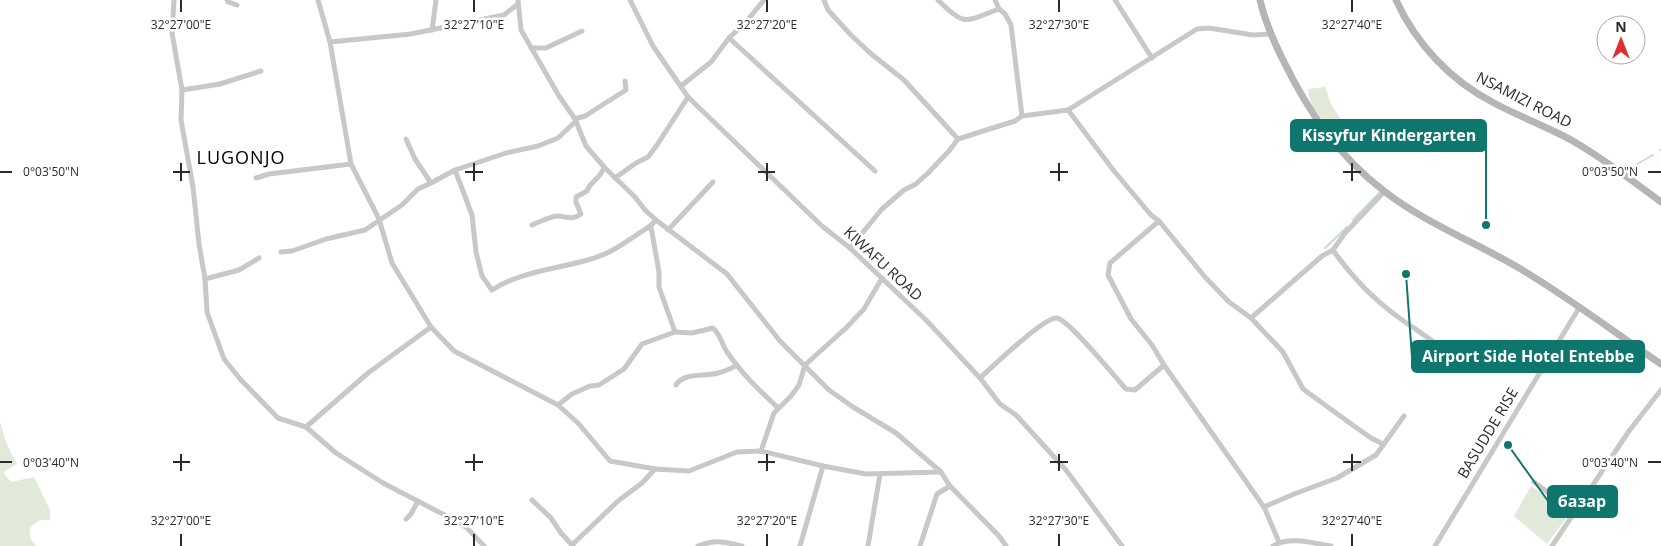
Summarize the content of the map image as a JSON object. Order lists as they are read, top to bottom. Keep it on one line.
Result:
{"streets":{"street":["NSAMIZI ROAD","KIWAFU ROAD","BASUDDE RISE"]},"districts":["LUGONJO"],"places":["Kissyfur Kindergarten","Airport Side Hotel Entebbe","базар"],"north":"top","coordinates":["32°27'00\"E","32°27'10\"E","32°27'20\"E","32°27'30\"E","32°27'40\"E","0°03'50\"N","0°03'40\"N"]}
